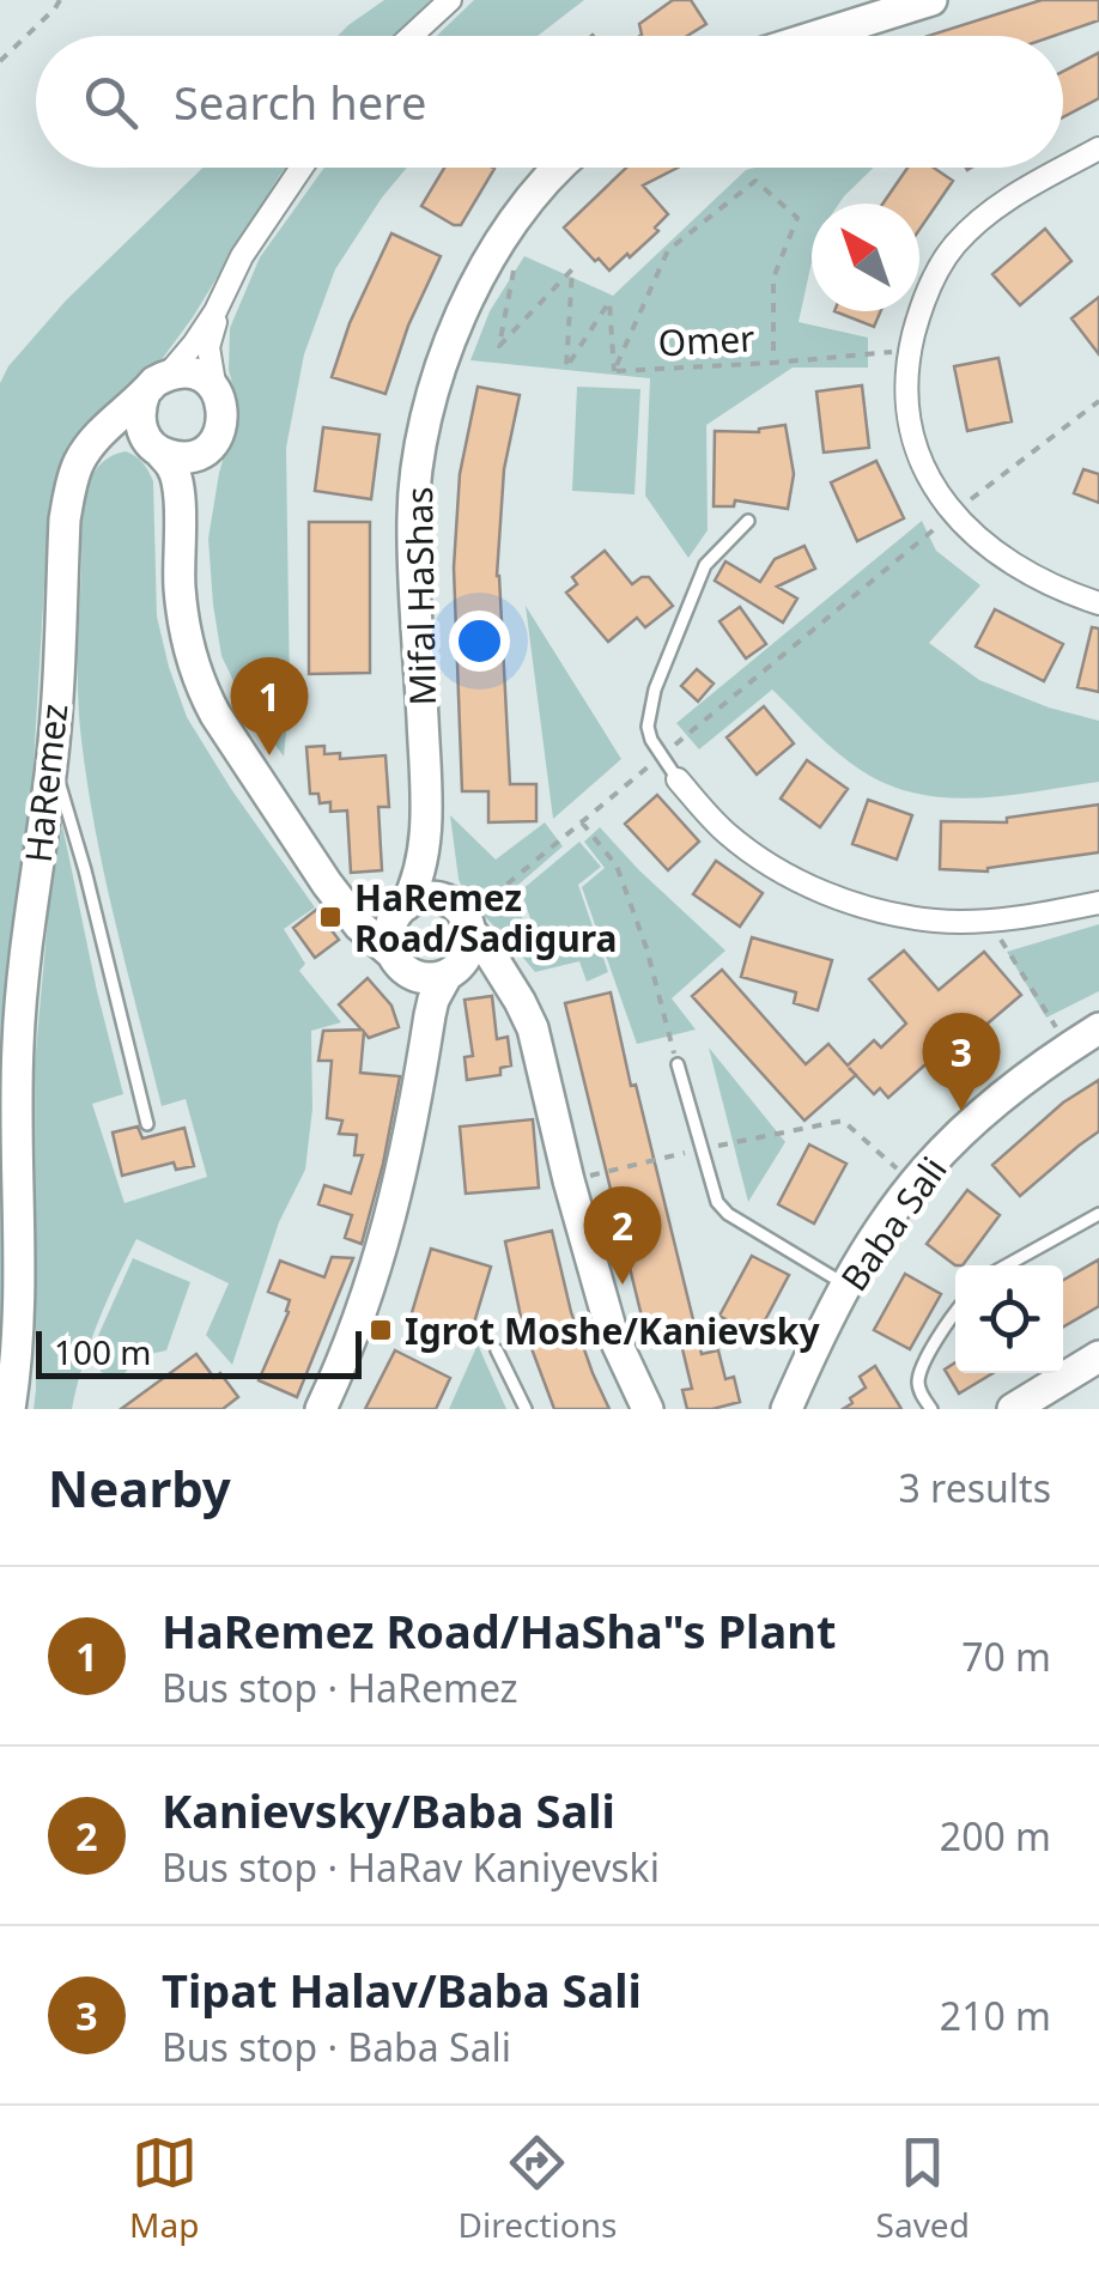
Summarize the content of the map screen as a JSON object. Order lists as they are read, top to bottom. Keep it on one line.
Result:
{"streets":{"street":["Mifal HaShas","HaRemez","Baba Sali"],"path":["Omer"]},"crossings":[["Omer","Mifal HaShas"]],"places":{"transit":["HaRemez Road/Sadigura","Igrot Moshe/Kanievsky"]},"scale_bar":"100 m","north":"top left","page":{"search":"Search here","pins":["1","3","2"],"scale":"100 m","heading":["Nearby","3 results"],"list":[{"mark":"1","name":"HaRemez Road/HaSha\"s Plant","note":"Bus stop · HaRemez","value":"70 m"},{"mark":"2","name":"Kanievsky/Baba Sali","note":"Bus stop · HaRav Kaniyevski","value":"200 m"},{"mark":"3","name":"Tipat Halav/Baba Sali","note":"Bus stop · Baba Sali","value":"210 m"}],"nav":["Map","Directions","Saved"]}}
